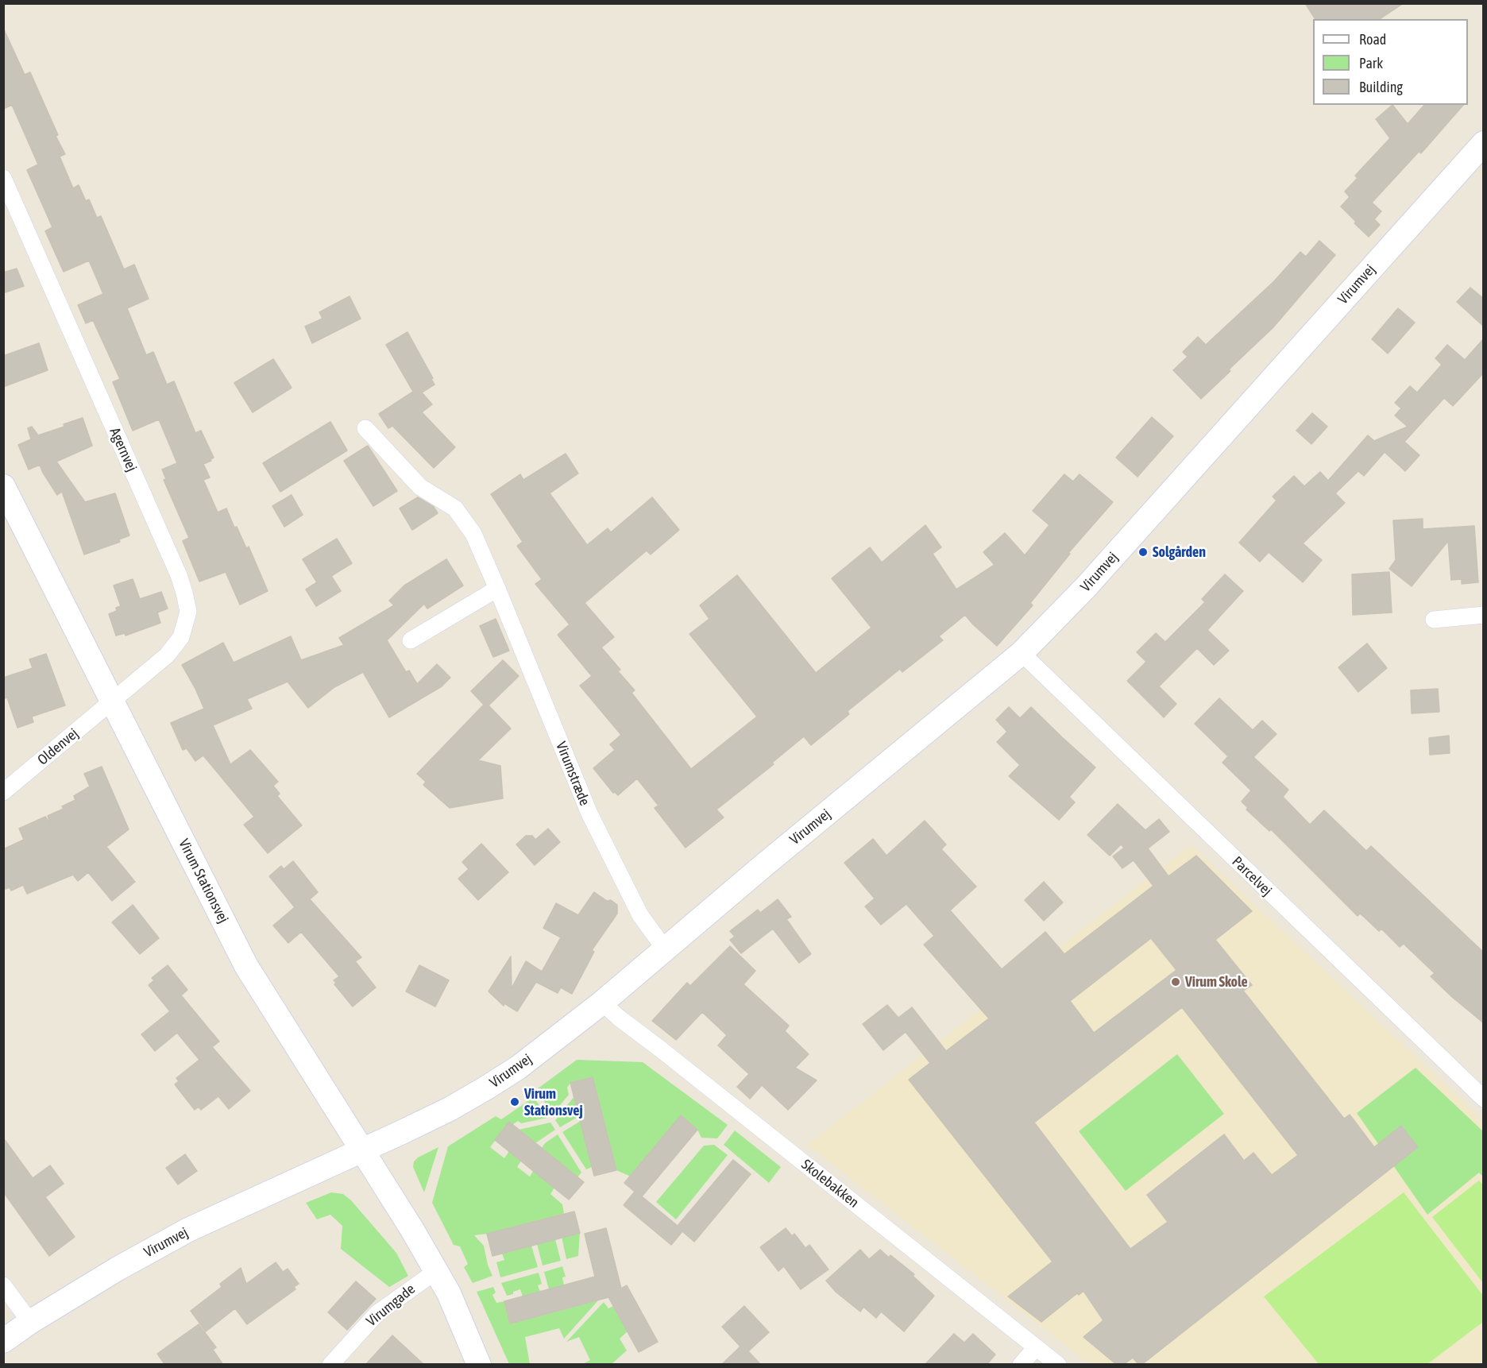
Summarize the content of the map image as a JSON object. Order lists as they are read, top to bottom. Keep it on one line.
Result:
{"streets":{"street":["Virumvej","Agernvej","Oldenvej","Virumstræde","Parcelvej","Virum Stationsvej","Skolebakken","Virumgade"]},"crossings":[["Virumvej","Virumstræde"],["Virumvej","Parcelvej"],["Virumvej","Virum Stationsvej"],["Virumvej","Skolebakken"],["Agernvej","Oldenvej"],["Agernvej","Virum Stationsvej"],["Oldenvej","Virum Stationsvej"],["Virum Stationsvej","Virumgade"]],"places":["Solgården","Virum Skole","Virum Stationsvej"],"legend":["Road","Park","Building"]}
